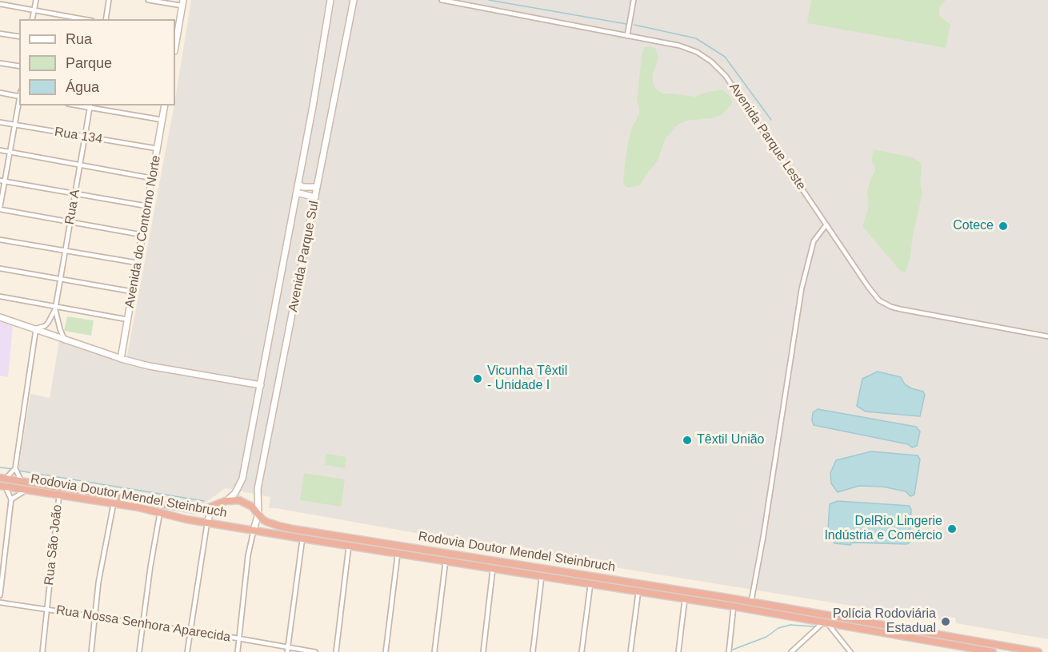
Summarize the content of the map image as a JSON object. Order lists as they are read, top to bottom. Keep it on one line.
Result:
{"streets":{"highway":["Rodovia Doutor Mendel Steinbruch"],"street":["Rua 134","Avenida Parque Leste","Rua A","Avenida do Contorno Norte","Avenida Parque Sul","Rua São João","Rua Nossa Senhora Aparecida"]},"crossings":[["Rua 134","Rua A"],["Rua 134","Avenida do Contorno Norte"],["Avenida Parque Sul","Rodovia Doutor Mendel Steinbruch"],["Rodovia Doutor Mendel Steinbruch","Rua São João"],["Rua São João","Rua Nossa Senhora Aparecida"]],"places":["Cotece","Vicunha Têxtil - Unidade I","Têxtil União","DelRio Lingerie Indústria e Comércio","Polícia Rodoviária Estadual"],"legend":["Rua","Parque","Água"]}
